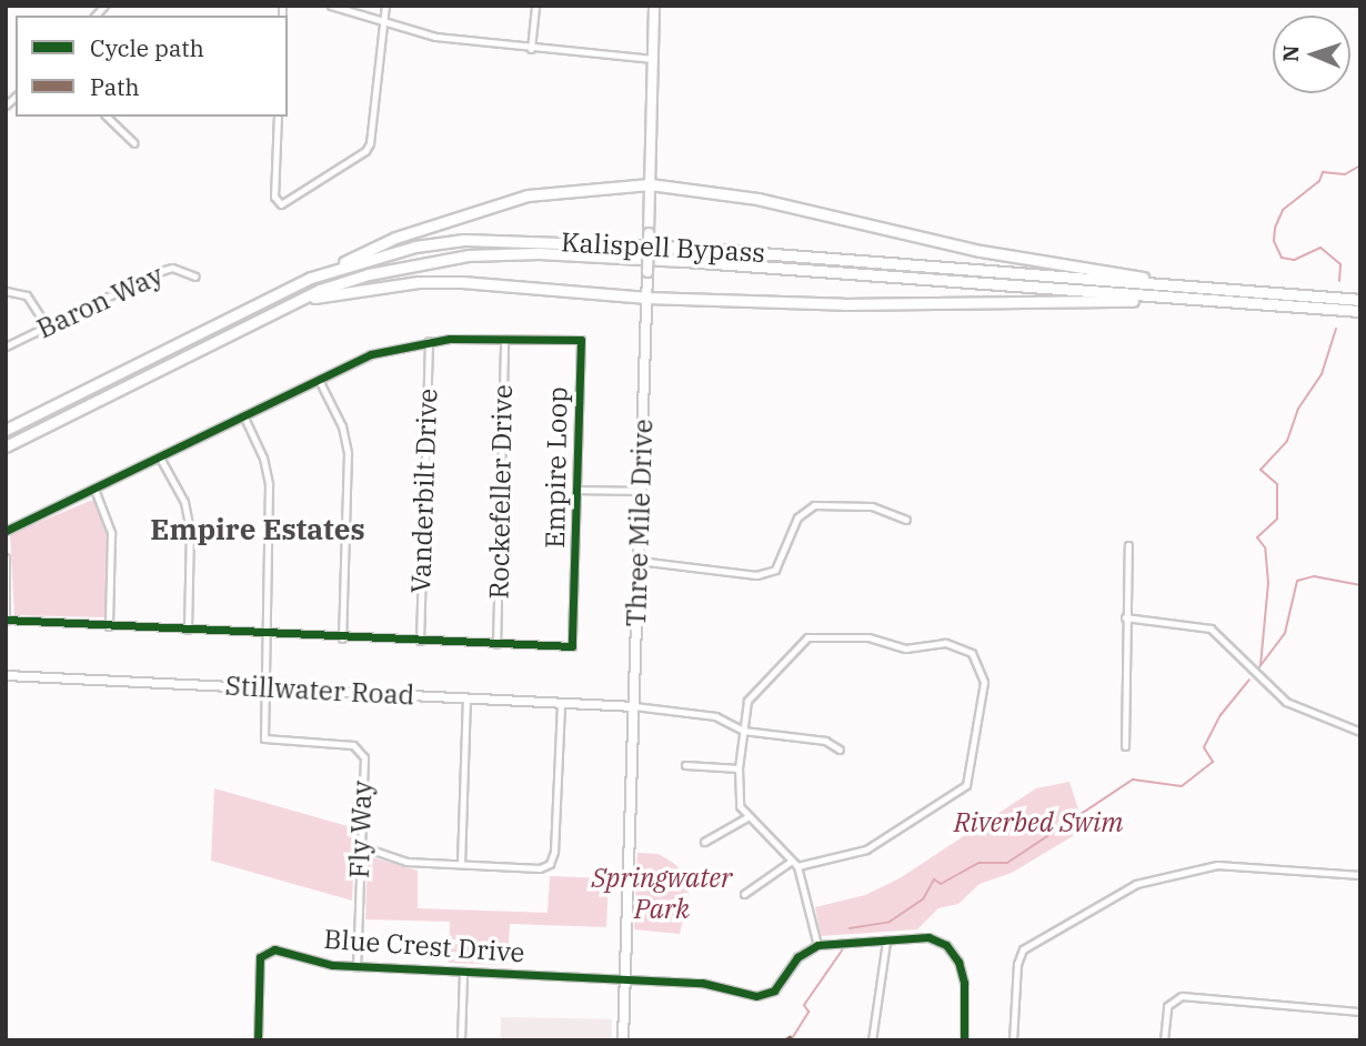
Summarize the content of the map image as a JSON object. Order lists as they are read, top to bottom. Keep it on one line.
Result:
{"streets":{"highway":["Kalispell Bypass"],"main road":["Three Mile Drive"],"street":["Baron Way","Empire Loop","Vanderbilt Drive","Rockefeller Drive","Stillwater Road","Fly Way","Blue Crest Drive"]},"crossings":[["Empire Loop","Vanderbilt Drive"],["Empire Loop","Rockefeller Drive"],["Empire Loop","Three Mile Drive"],["Three Mile Drive","Stillwater Road"],["Three Mile Drive","Blue Crest Drive"],["Stillwater Road","Fly Way"],["Fly Way","Blue Crest Drive"]],"districts":["Empire Estates"],"parks":["Riverbed Swim","Springwater Park"],"legend":["Cycle path","Path"],"north":"left"}
